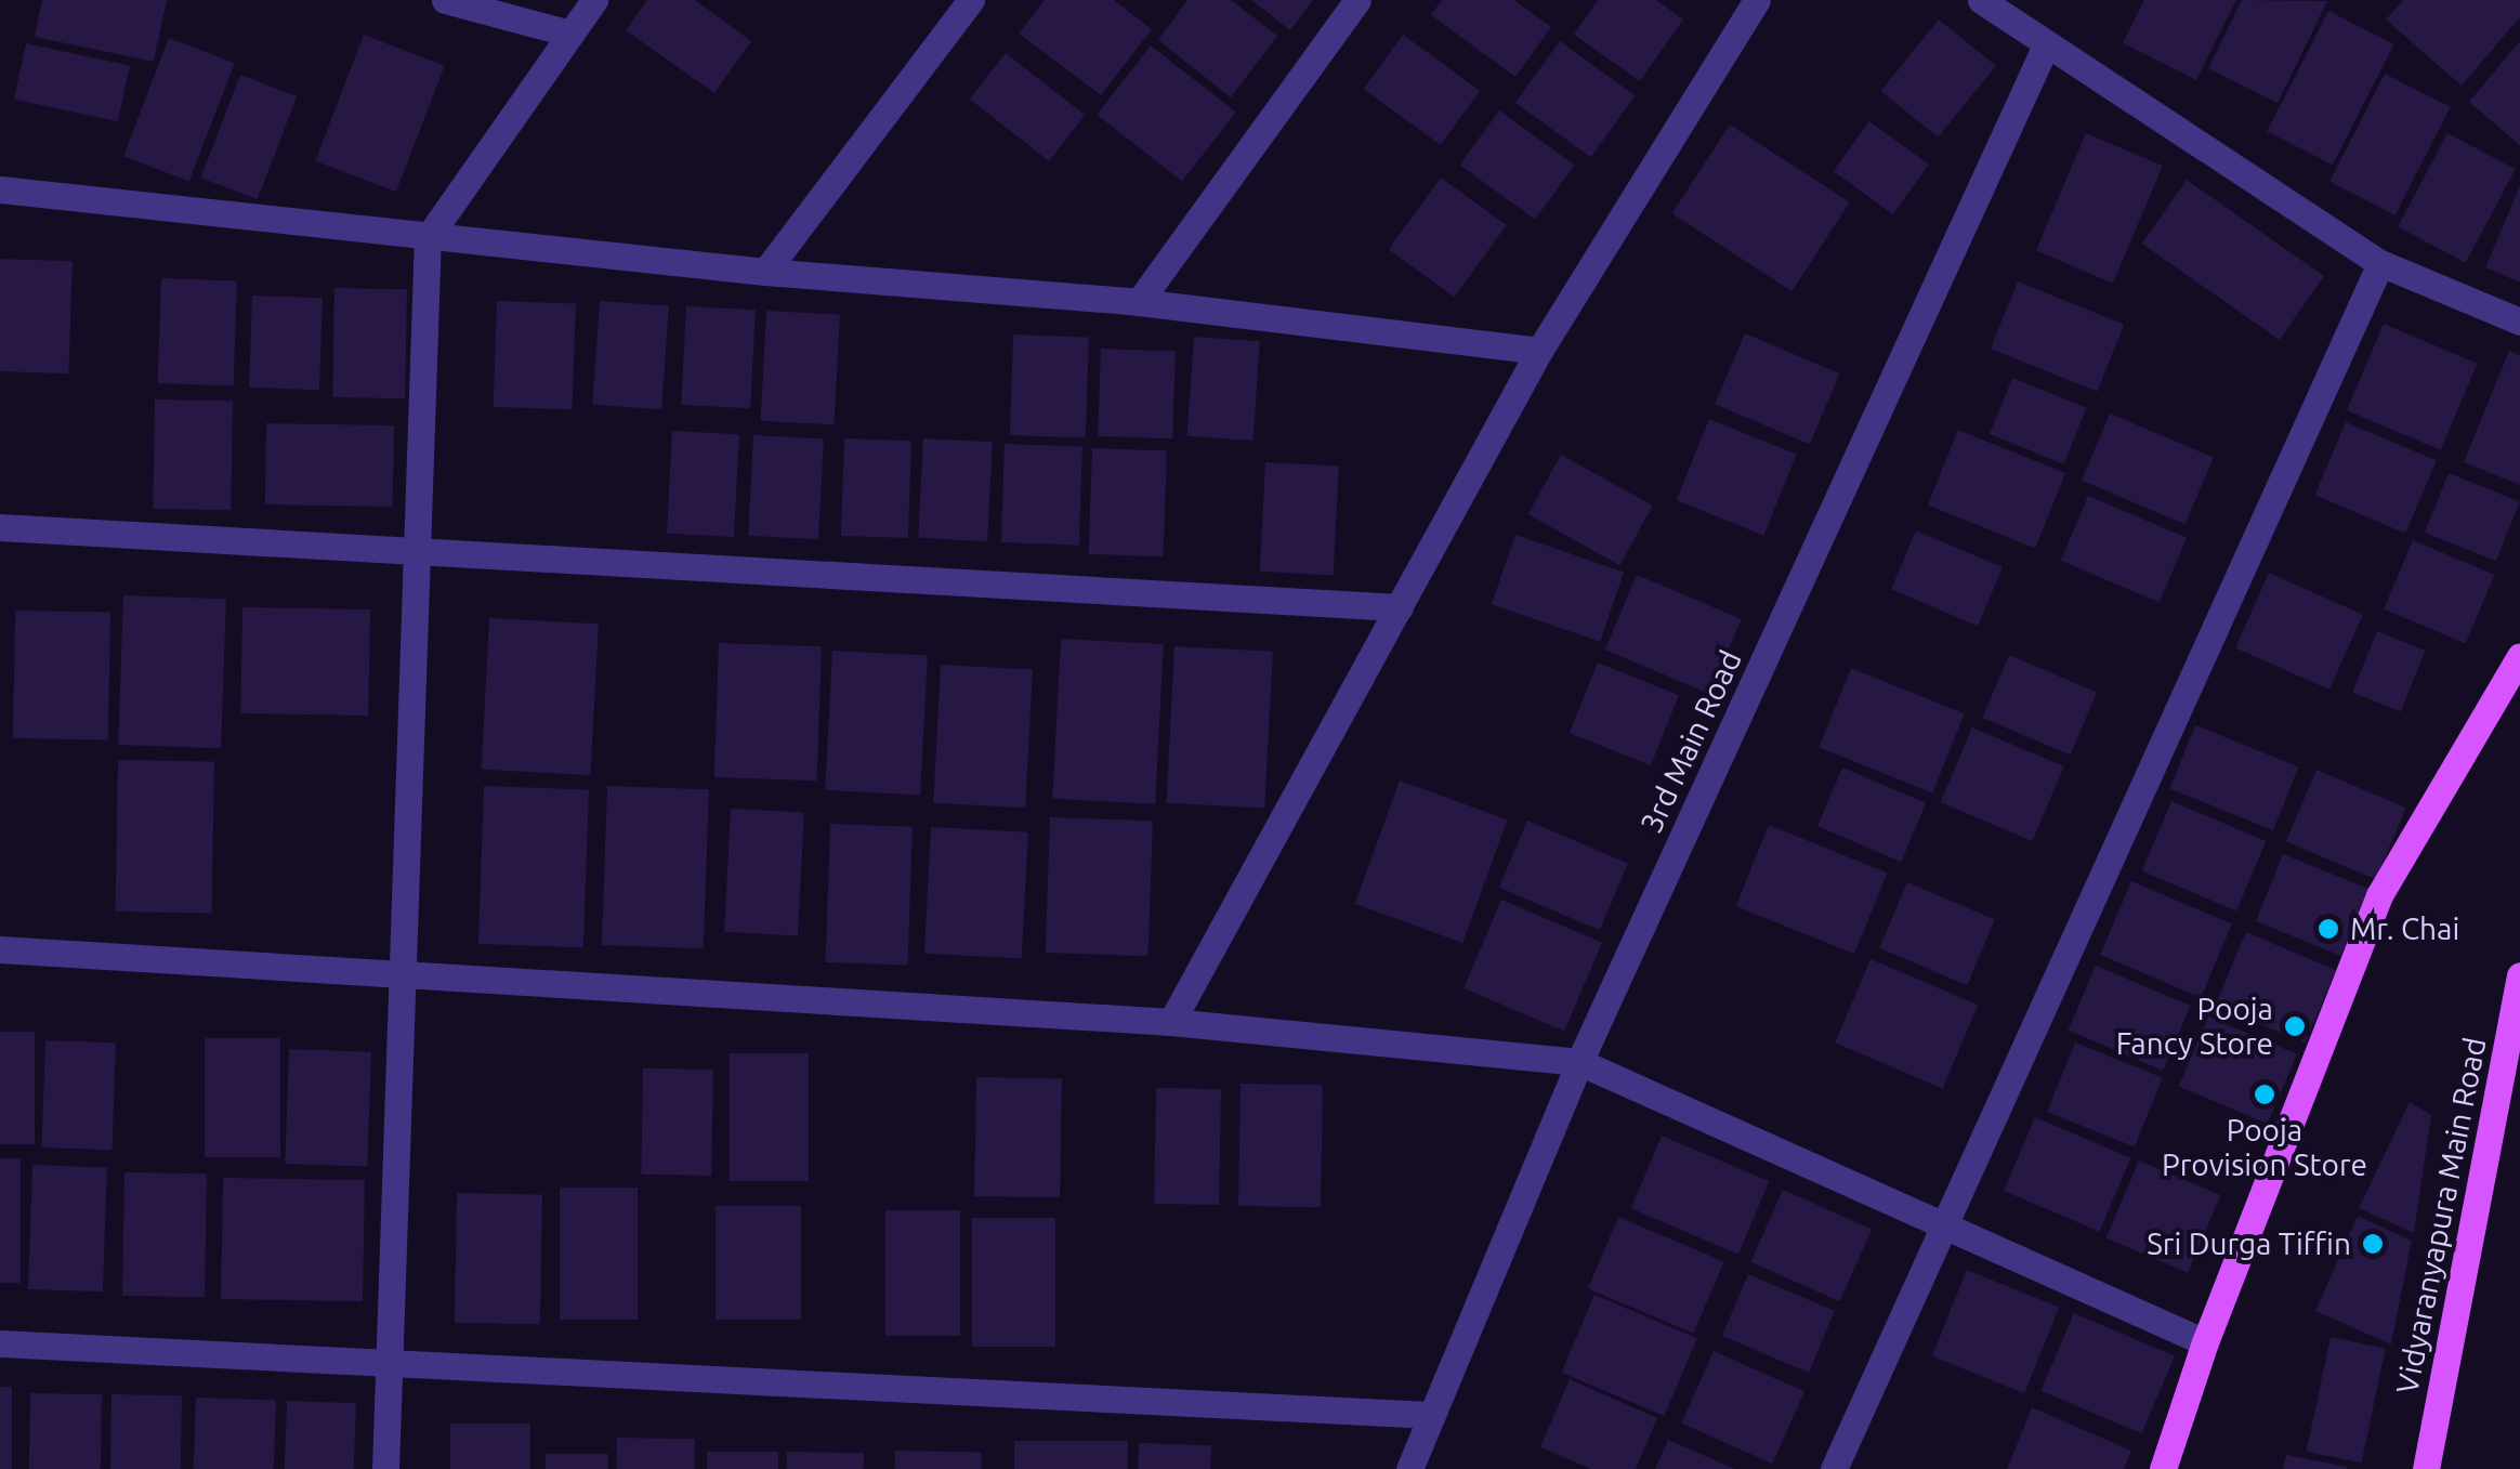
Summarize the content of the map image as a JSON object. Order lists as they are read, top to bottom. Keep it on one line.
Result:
{"streets":{"main road":["Vidyaranyapura Main Road"],"street":["3rd Main Road"]},"places":["Mr. Chai","Pooja Fancy Store","Pooja Provision Store","Sri Durga Tiffin"]}
